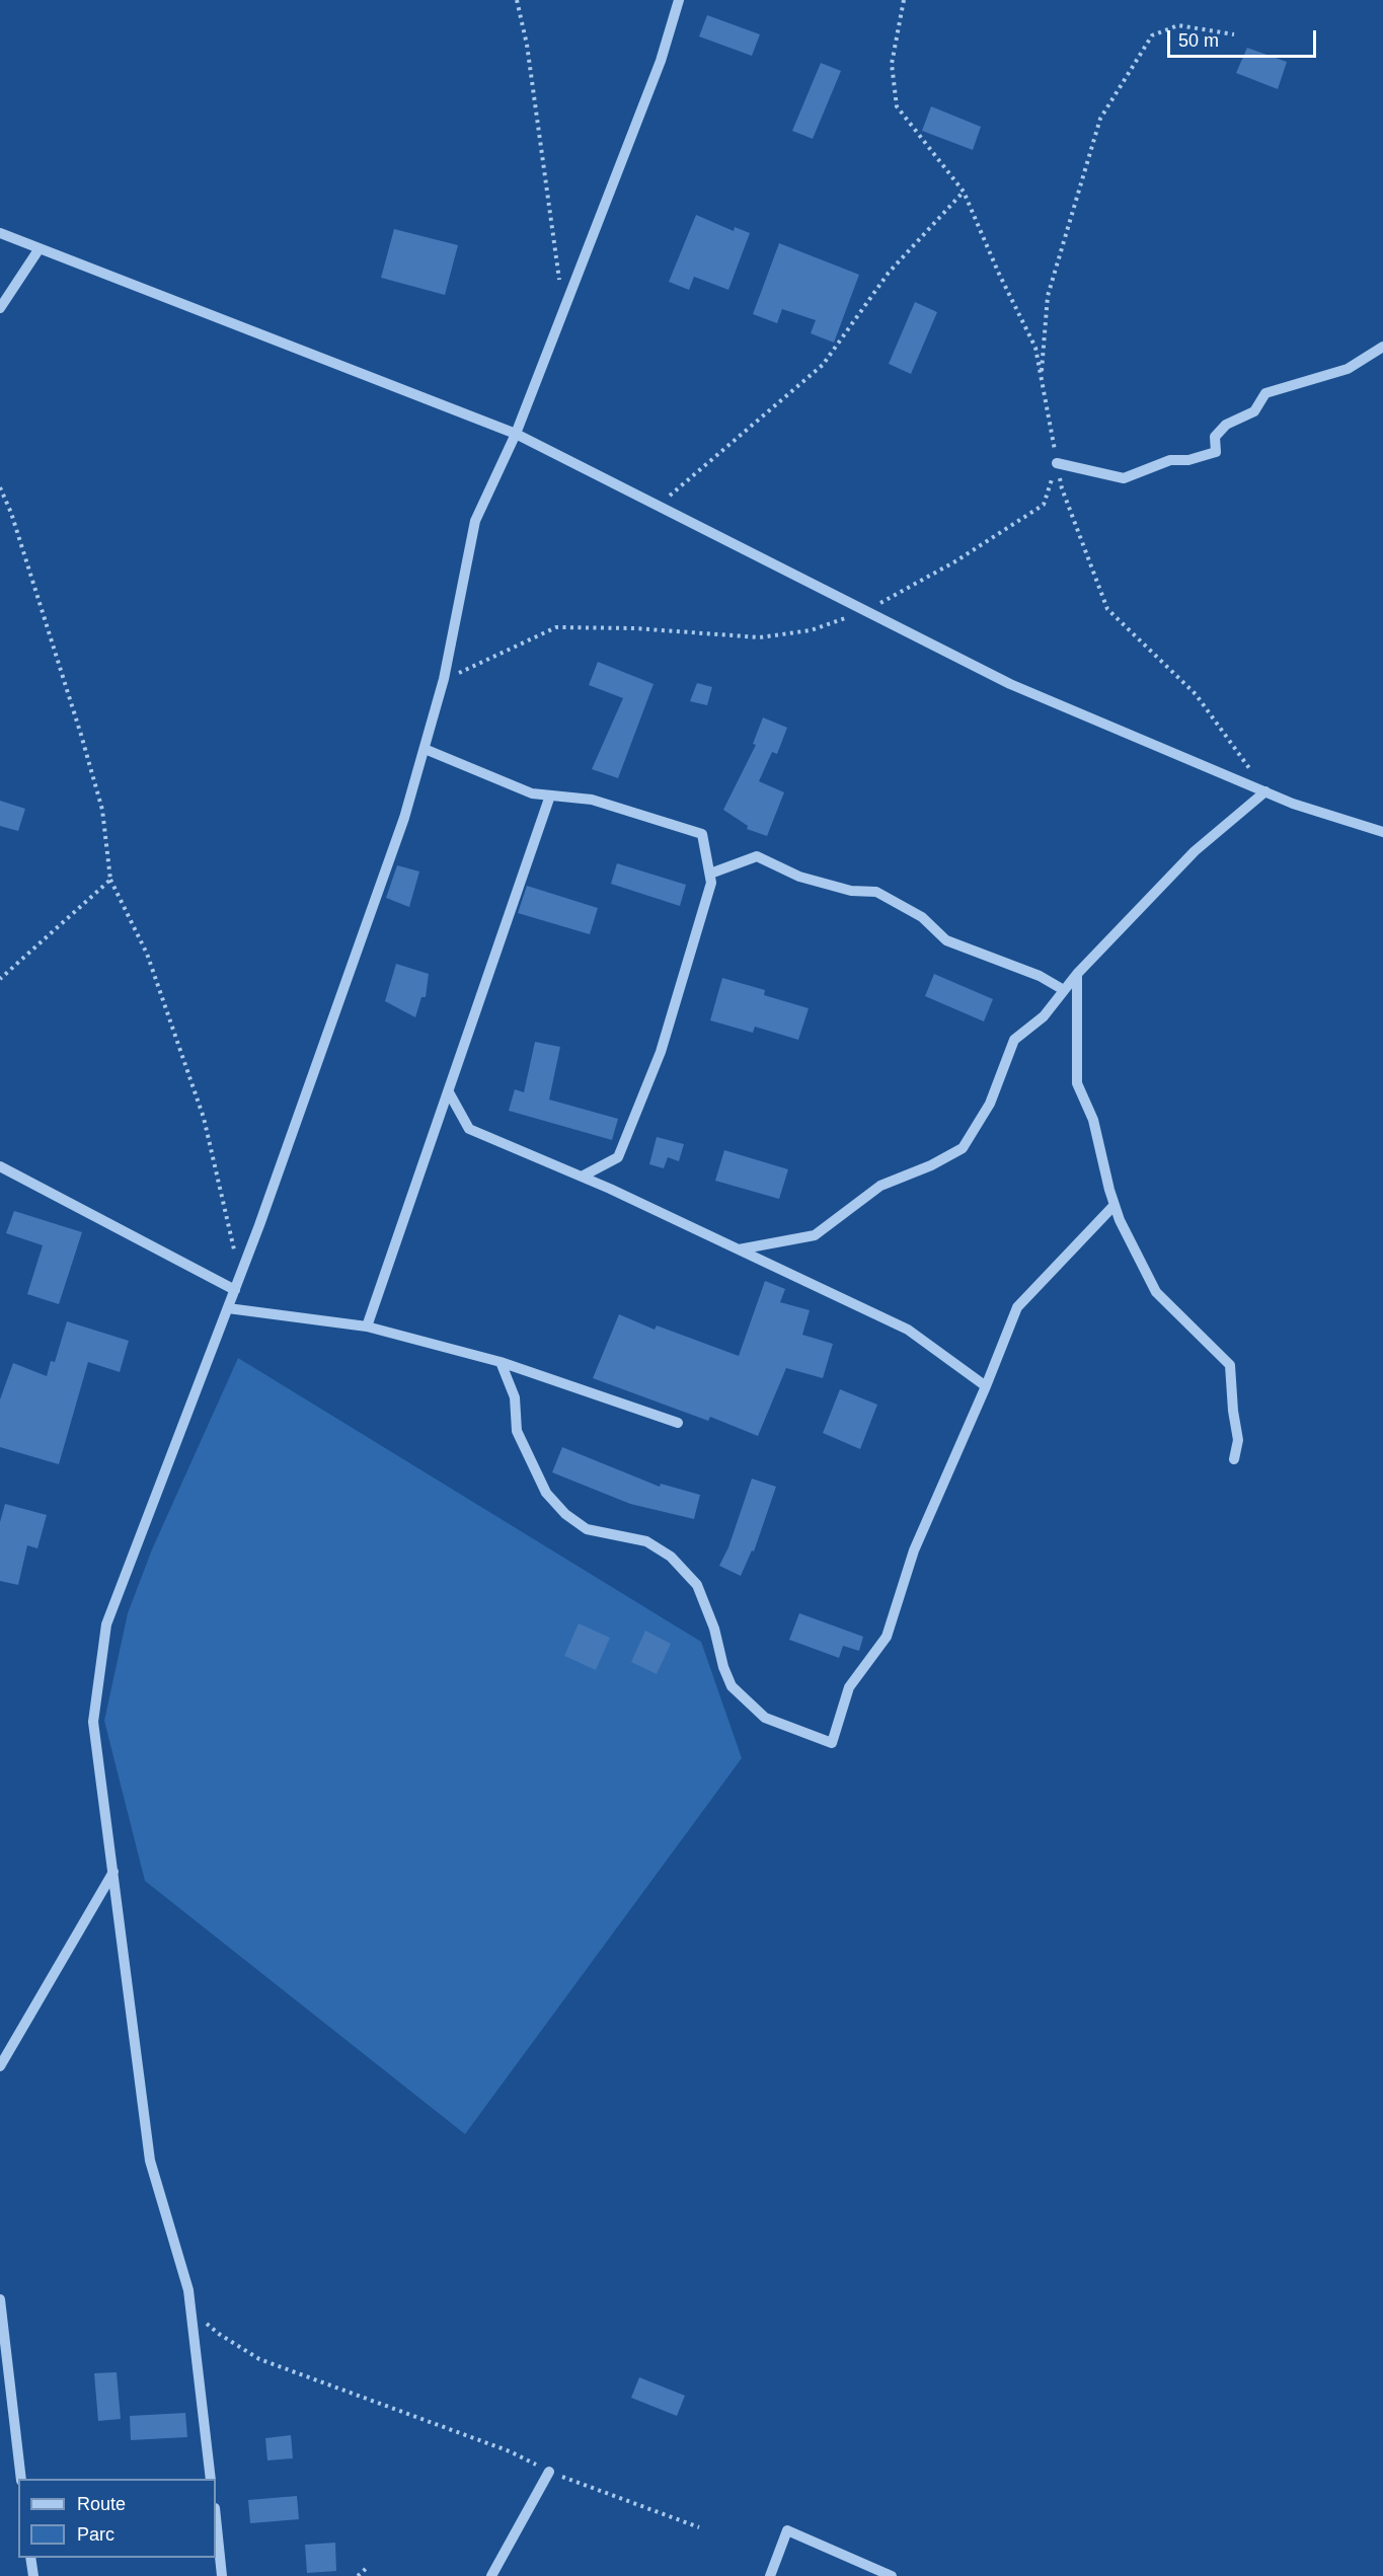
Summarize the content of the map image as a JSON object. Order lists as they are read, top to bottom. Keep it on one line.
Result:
{"legend":["Route","Parc"],"scale_bar":"50 m"}
